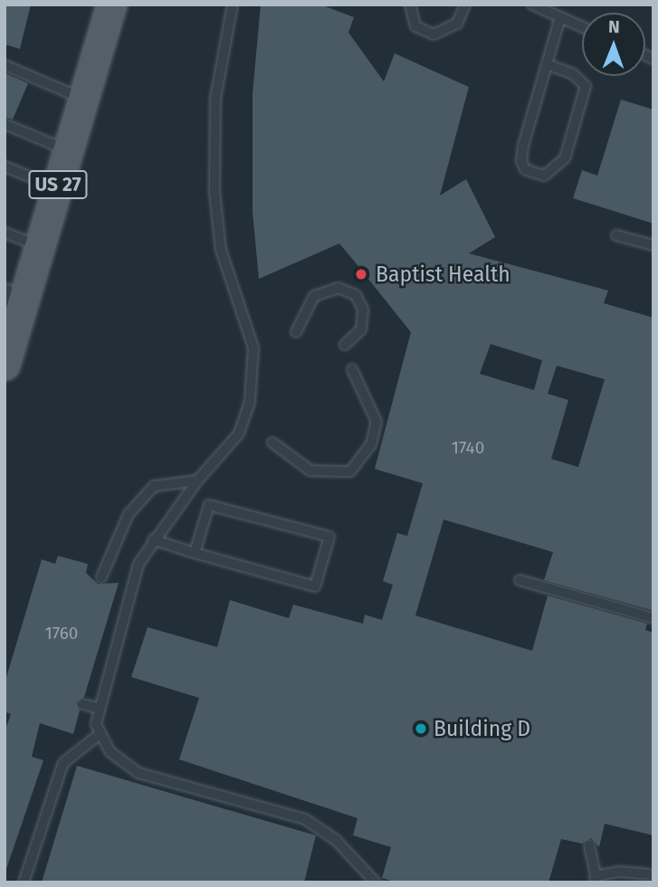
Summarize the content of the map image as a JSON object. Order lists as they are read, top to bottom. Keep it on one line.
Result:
{"streets":{"main road":["US 27"]},"places":["Baptist Health","Building D"],"house_numbers":["1740","1760"],"north":"top"}
